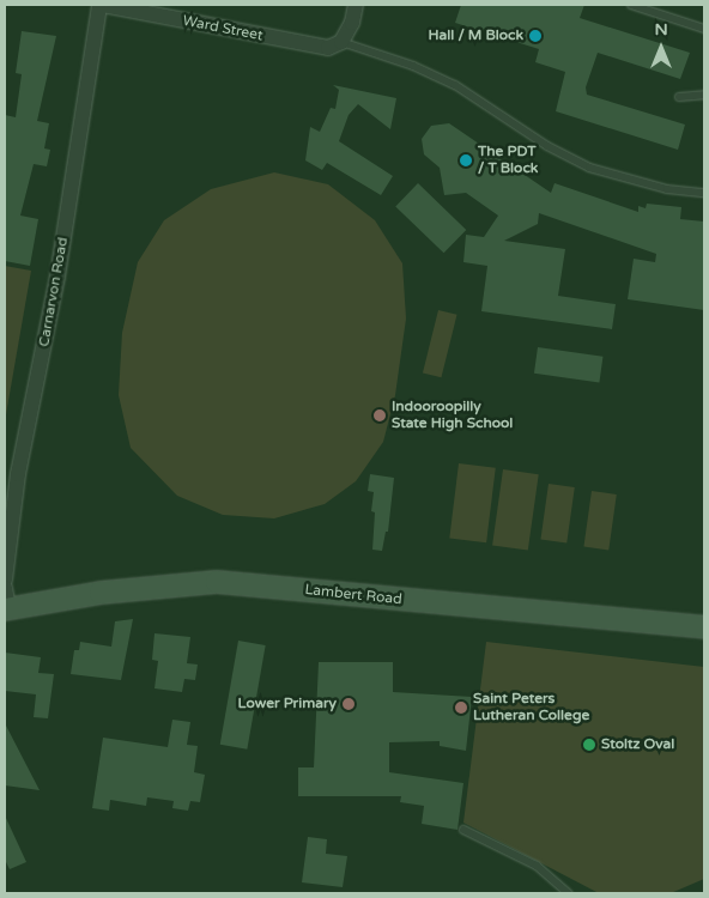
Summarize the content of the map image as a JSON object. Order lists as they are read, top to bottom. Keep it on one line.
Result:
{"streets":{"main road":["Lambert Road"],"street":["Ward Street","Carnarvon Road"]},"crossings":[["Ward Street","Carnarvon Road"]],"places":["Hall / M Block","The PDT / T Block","Indooroopilly State High School","Lower Primary","Saint Peters Lutheran College","Stoltz Oval"],"north":"top"}
